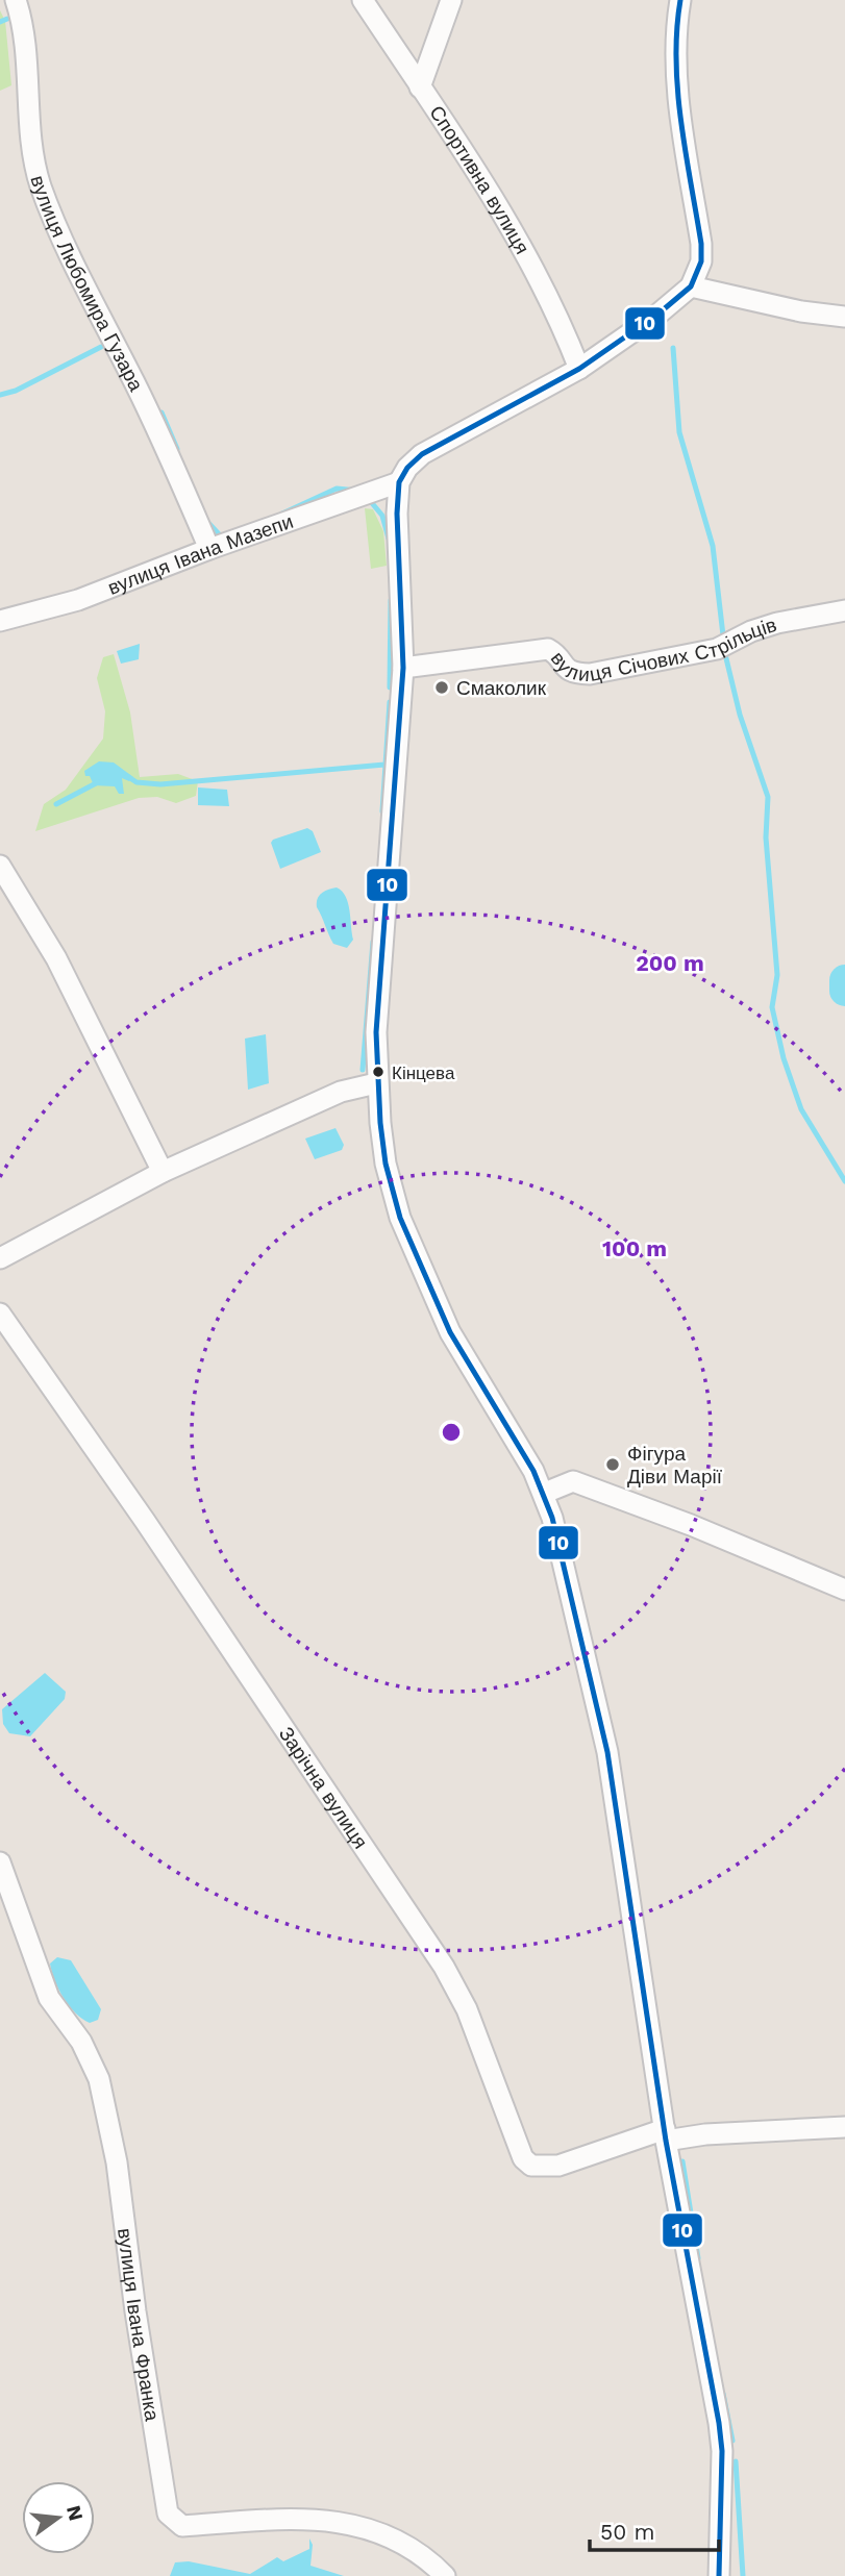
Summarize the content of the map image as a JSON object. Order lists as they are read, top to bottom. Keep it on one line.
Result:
{"streets":{"street":["Спортивна вулиця","вулиця Любомира Гузара","вулиця Івана Мазепи","вулиця Січових Стрільців","Зарічна вулиця","вулиця Івана Франка"]},"crossings":[["вулиця Любомира Гузара","вулиця Івана Мазепи"]],"places":["Смаколик","Кінцева","Фігура Діви Марії"],"lines":["transit line 10"],"scale_bar":"50 m","north":"right","rings":["200 m","100 m"]}
